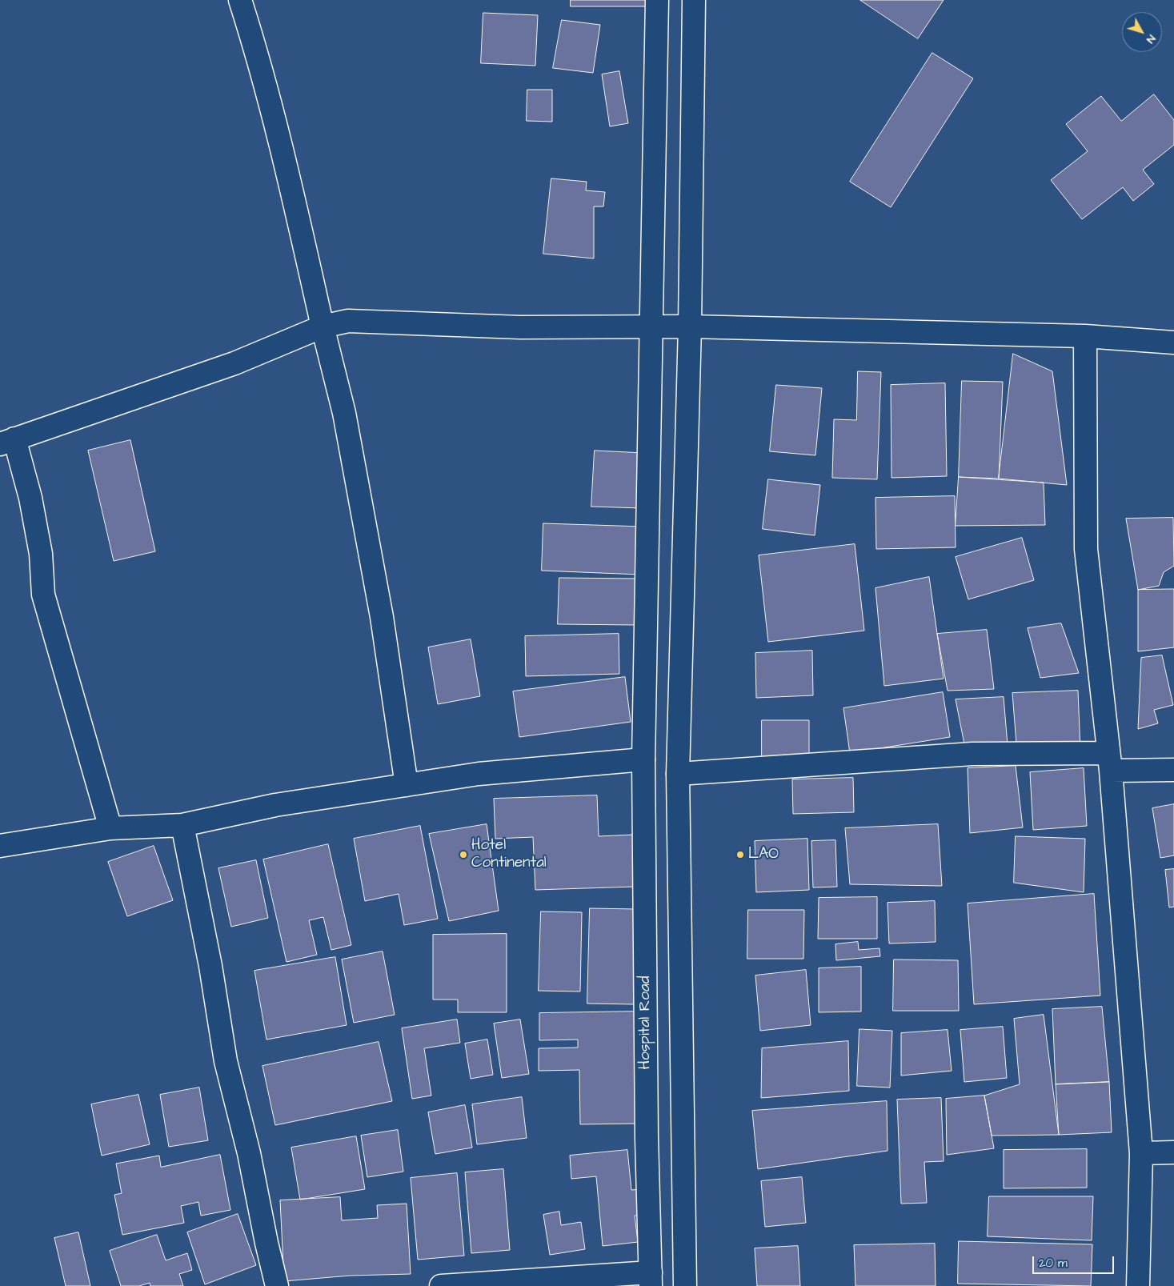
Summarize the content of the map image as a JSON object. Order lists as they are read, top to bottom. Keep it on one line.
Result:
{"streets":{"street":["Hospital Road"]},"places":["Hotel Continental","LAO"],"scale_bar":"20 m","north":"bottom right"}
